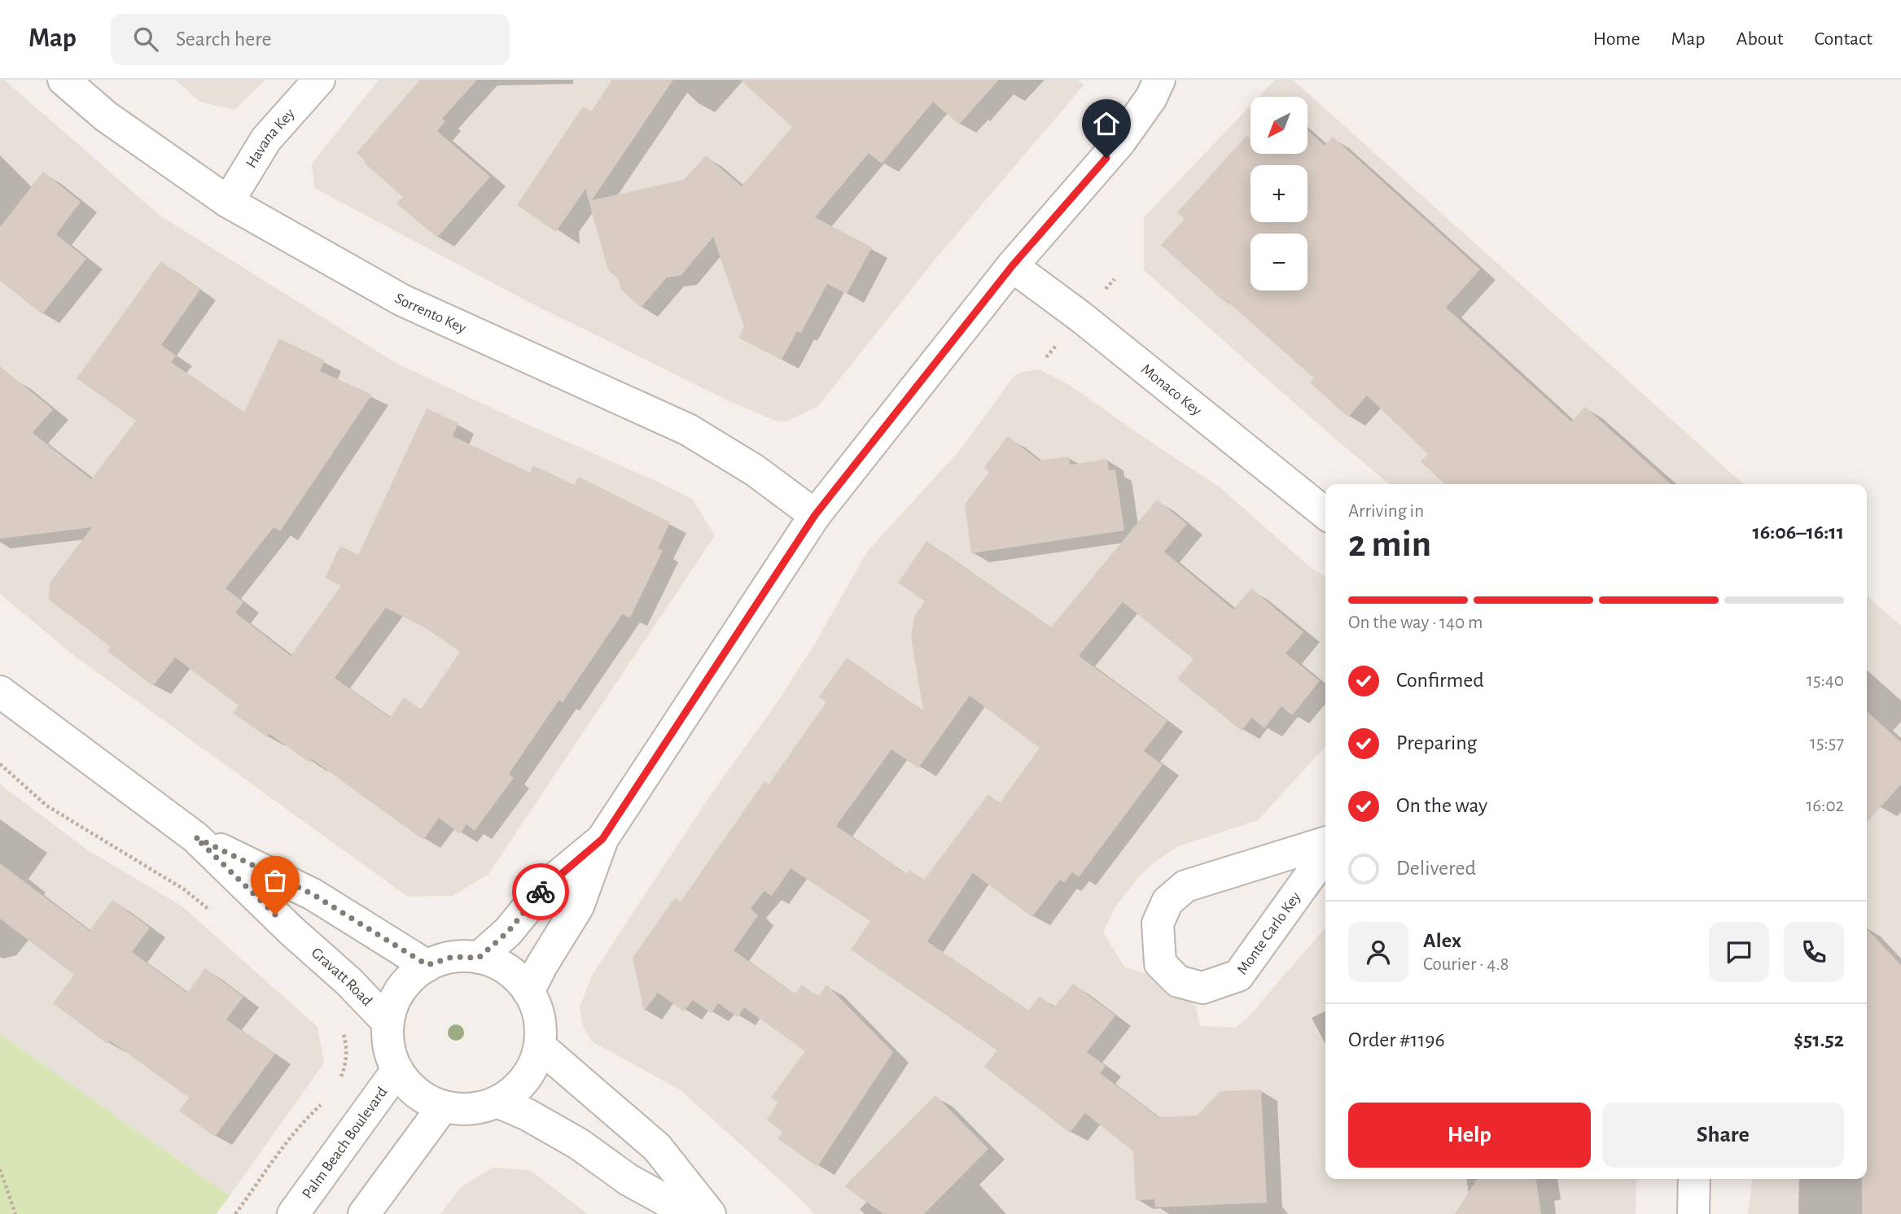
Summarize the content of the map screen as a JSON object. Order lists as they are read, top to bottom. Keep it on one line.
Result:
{"streets":{"street":["Havana Key","Sorrento Key","Monaco Key","Monte Carlo Key","Gravatt Road","Palm Beach Boulevard"]},"crossings":[["Havana Key","Sorrento Key"],["Gravatt Road","Palm Beach Boulevard"]],"north":"bottom left","page":{"header":"Map","search":"Search here","nav":["Home","Map","About","Contact"],"map_buttons":["+","−"],"heading":["2 min","Arriving in","16:06–16:11"],"panel":["Alex","Courier · 4.8","Order #1196","$51.52"],"bar":"On the way · 140 m","list":[["Confirmed","15:40"],["Preparing","15:57"],["On the way","16:02"],"Delivered"],"buttons":["Help","Share"]}}
